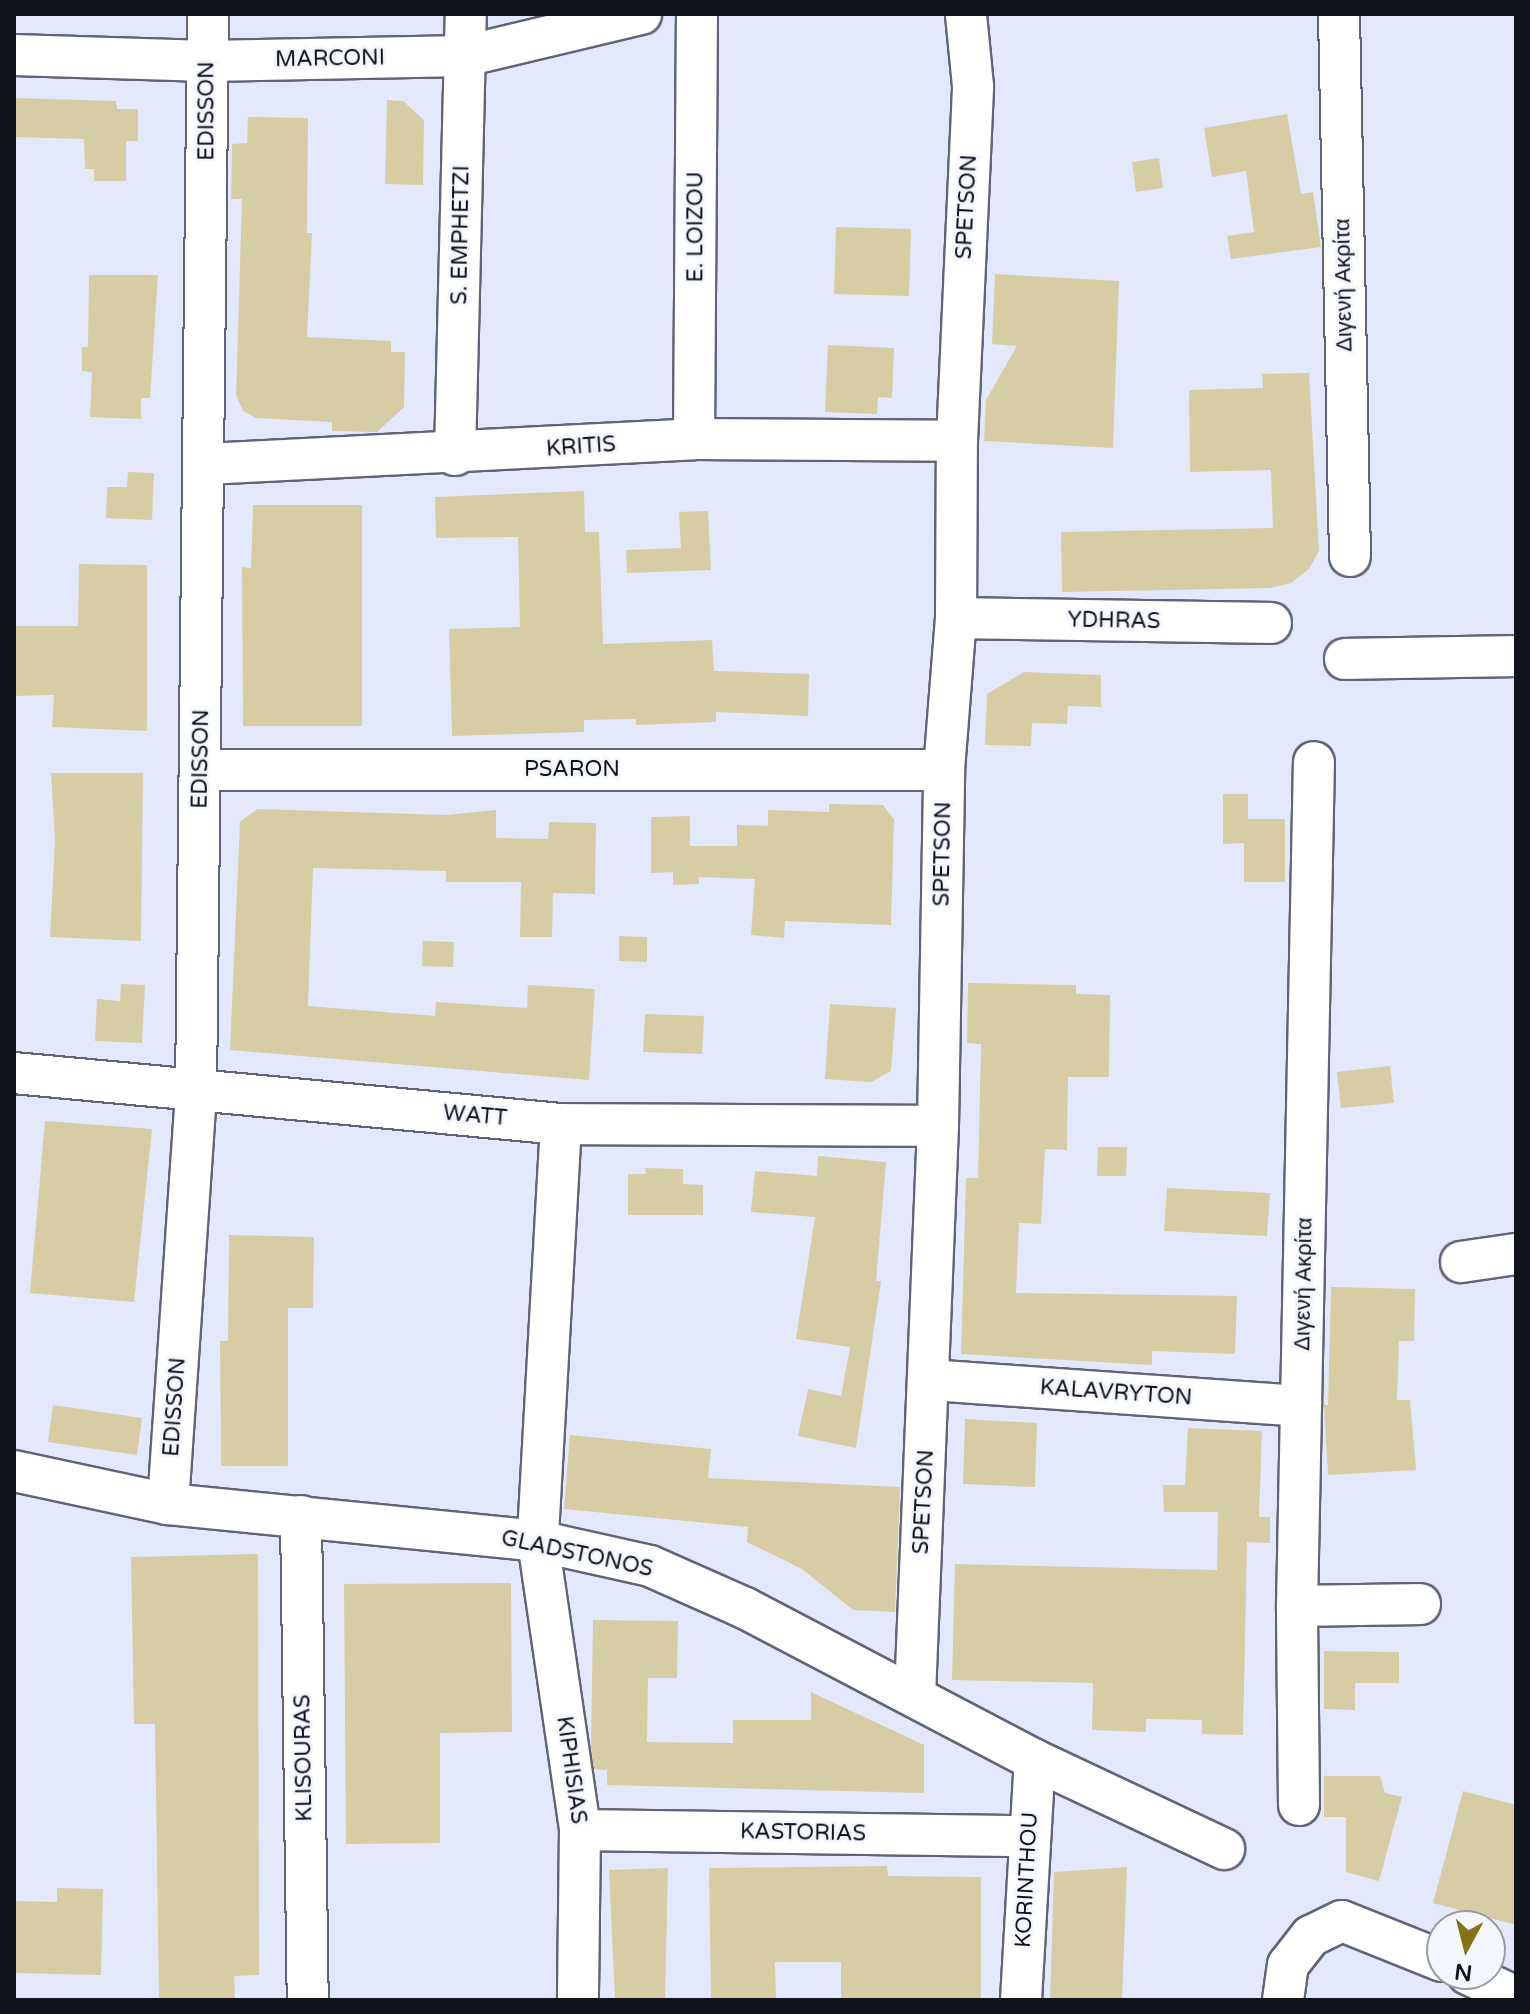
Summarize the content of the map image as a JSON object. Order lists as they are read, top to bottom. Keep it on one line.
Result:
{"streets":{"street":["MARCONI","EDISSON","SPETSON","E. LOIZOU","S. EMPHETZI","Διγενή Ακρίτα","KRITIS","YDHRAS","PSARON","WATT","KALAVRYTON","GLADSTONOS","KLISOURAS","KIPHISIAS","KASTORIAS","KORINTHOU"]},"crossings":[["MARCONI","EDISSON"],["MARCONI","S. EMPHETZI"],["EDISSON","KRITIS"],["EDISSON","PSARON"],["EDISSON","WATT"],["EDISSON","GLADSTONOS"],["SPETSON","KRITIS"],["SPETSON","YDHRAS"],["SPETSON","PSARON"],["SPETSON","WATT"],["SPETSON","KALAVRYTON"],["SPETSON","GLADSTONOS"],["E. LOIZOU","KRITIS"],["S. EMPHETZI","KRITIS"],["Διγενή Ακρίτα","KALAVRYTON"],["WATT","KIPHISIAS"],["GLADSTONOS","KLISOURAS"],["GLADSTONOS","KIPHISIAS"],["GLADSTONOS","KORINTHOU"],["KIPHISIAS","KASTORIAS"],["KASTORIAS","KORINTHOU"]],"north":"bottom"}
